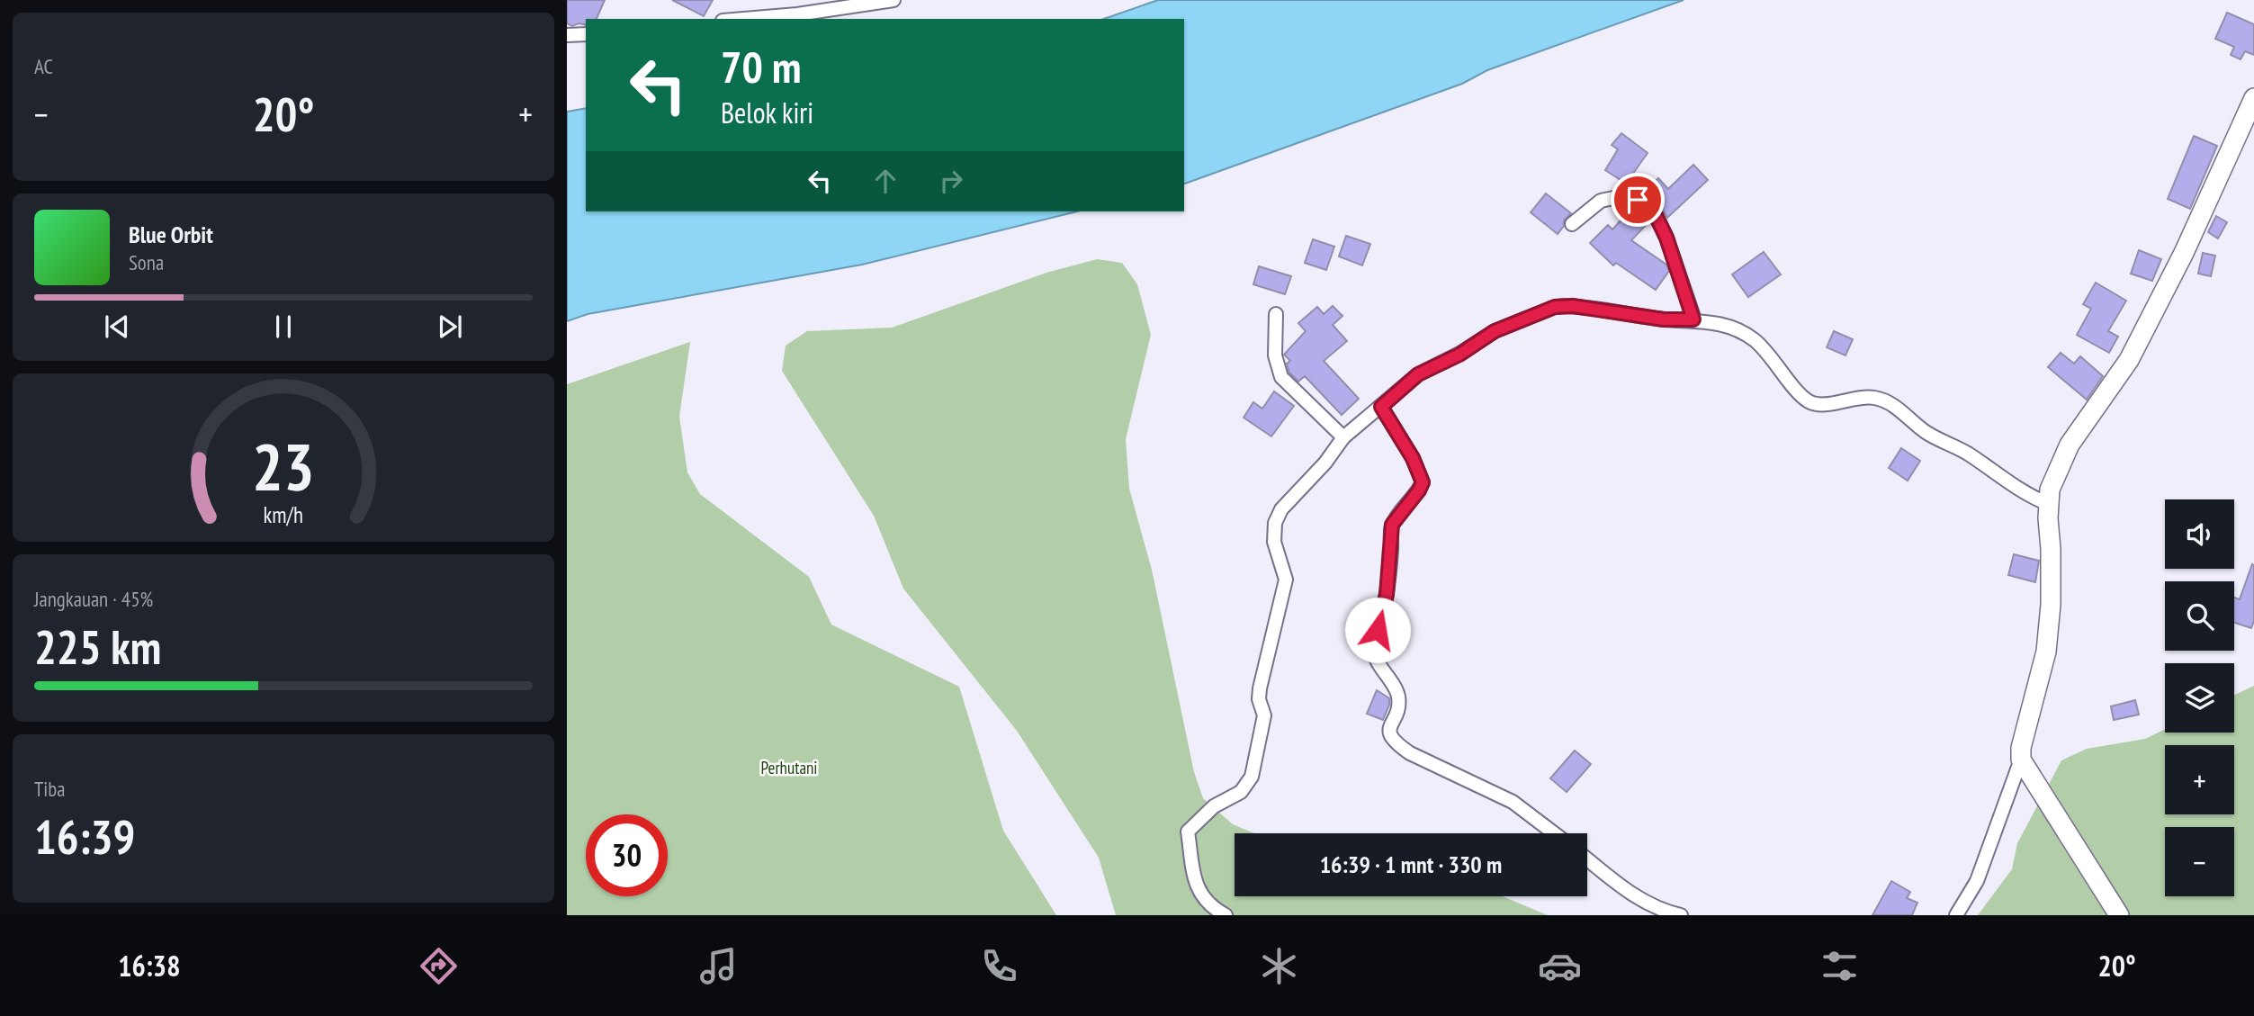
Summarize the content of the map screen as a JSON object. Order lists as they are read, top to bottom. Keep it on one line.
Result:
{"parks":["Perhutani"],"page":{"tile":["AC",["Jangkauan · 45%","225 km"],["Tiba","16:39"]],"turn":["70 m","Belok kiri"],"heat":["−","20°","+"],"song":["Blue Orbit","Sona"],"map_buttons":["+","−"],"limit":"30","trip":"16:39 · 1 mnt · 330 m","tabs":["16:38","20°"],"gauge":["23","km/h"]}}
